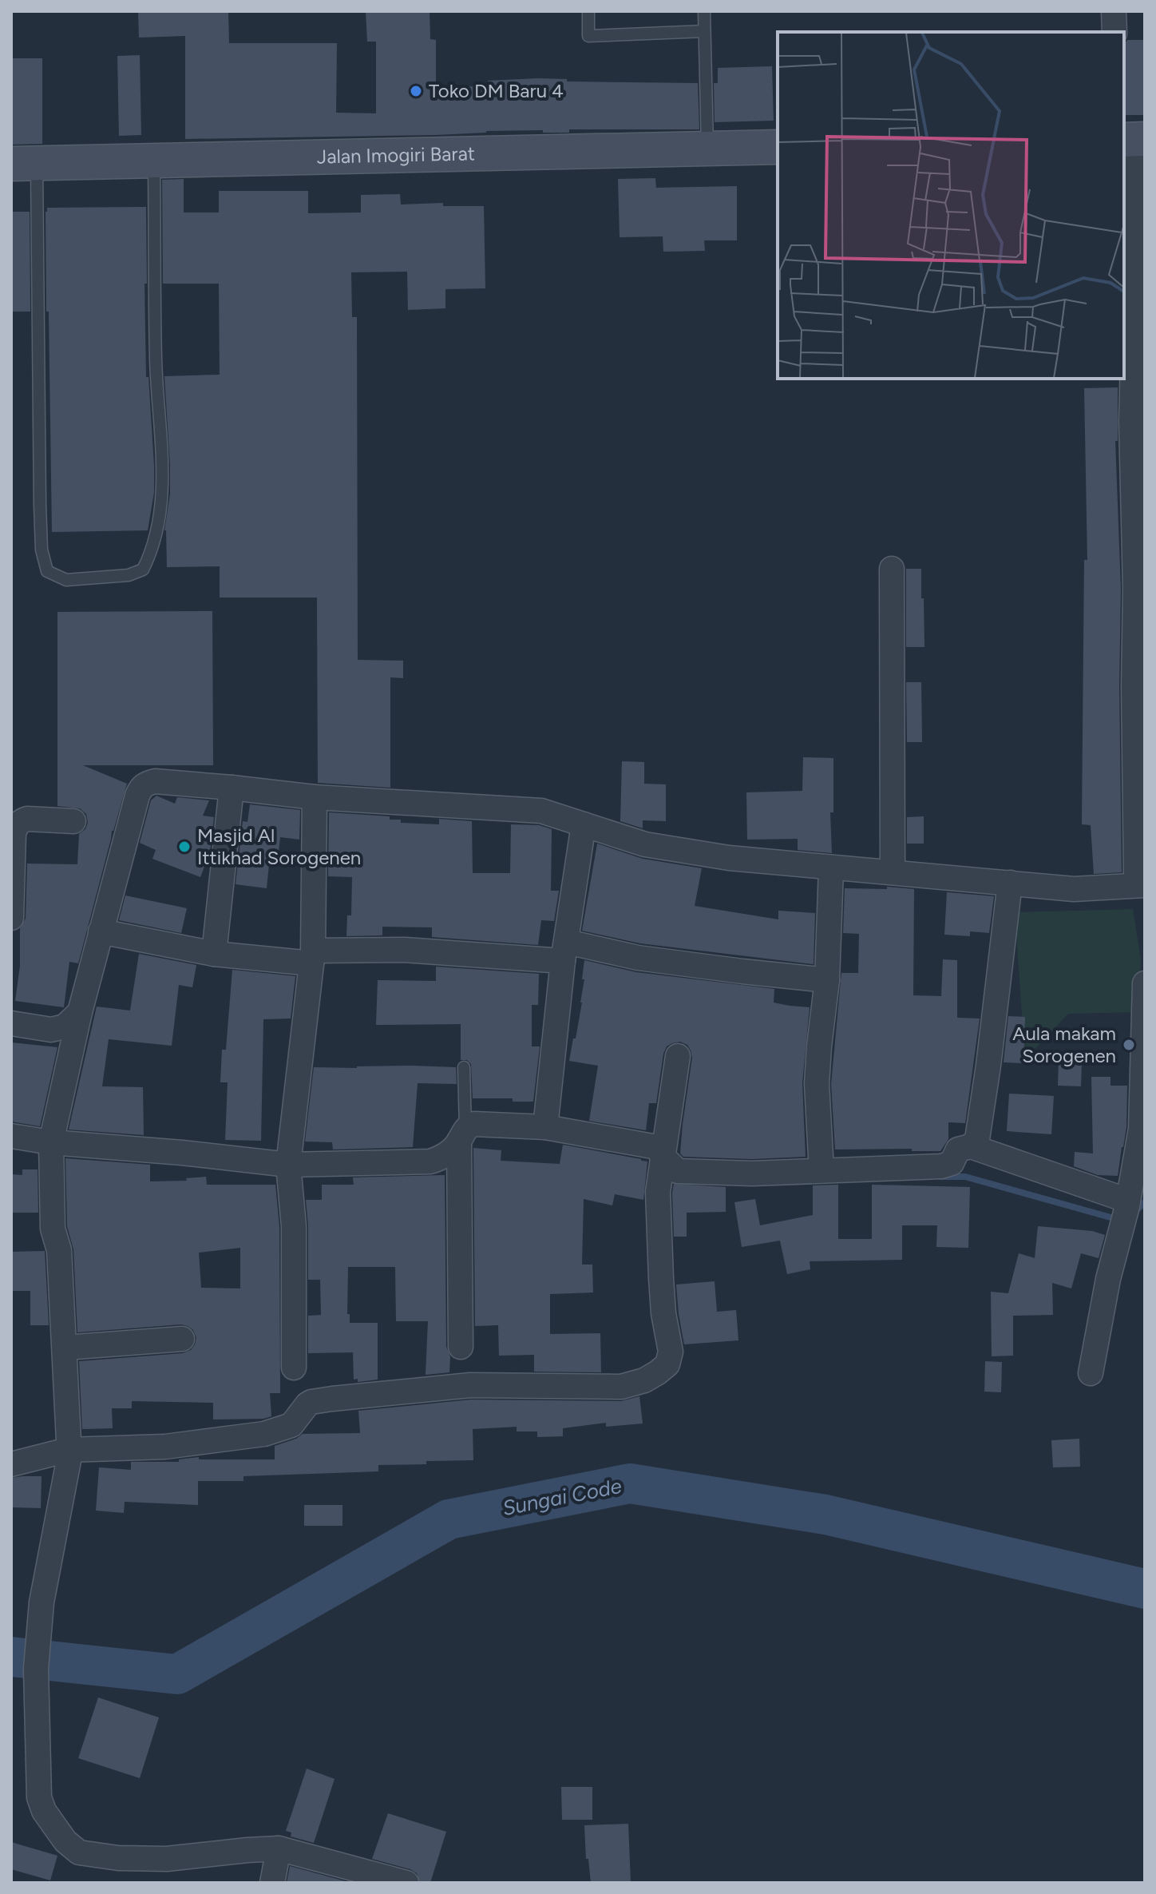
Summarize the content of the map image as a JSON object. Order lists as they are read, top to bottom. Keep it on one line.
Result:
{"streets":{"main road":["Jalan Imogiri Barat"]},"water":["Sungai Code"],"places":["Toko DM Baru 4","Masjid Al Ittikhad Sorogenen","Aula makam Sorogenen"]}
